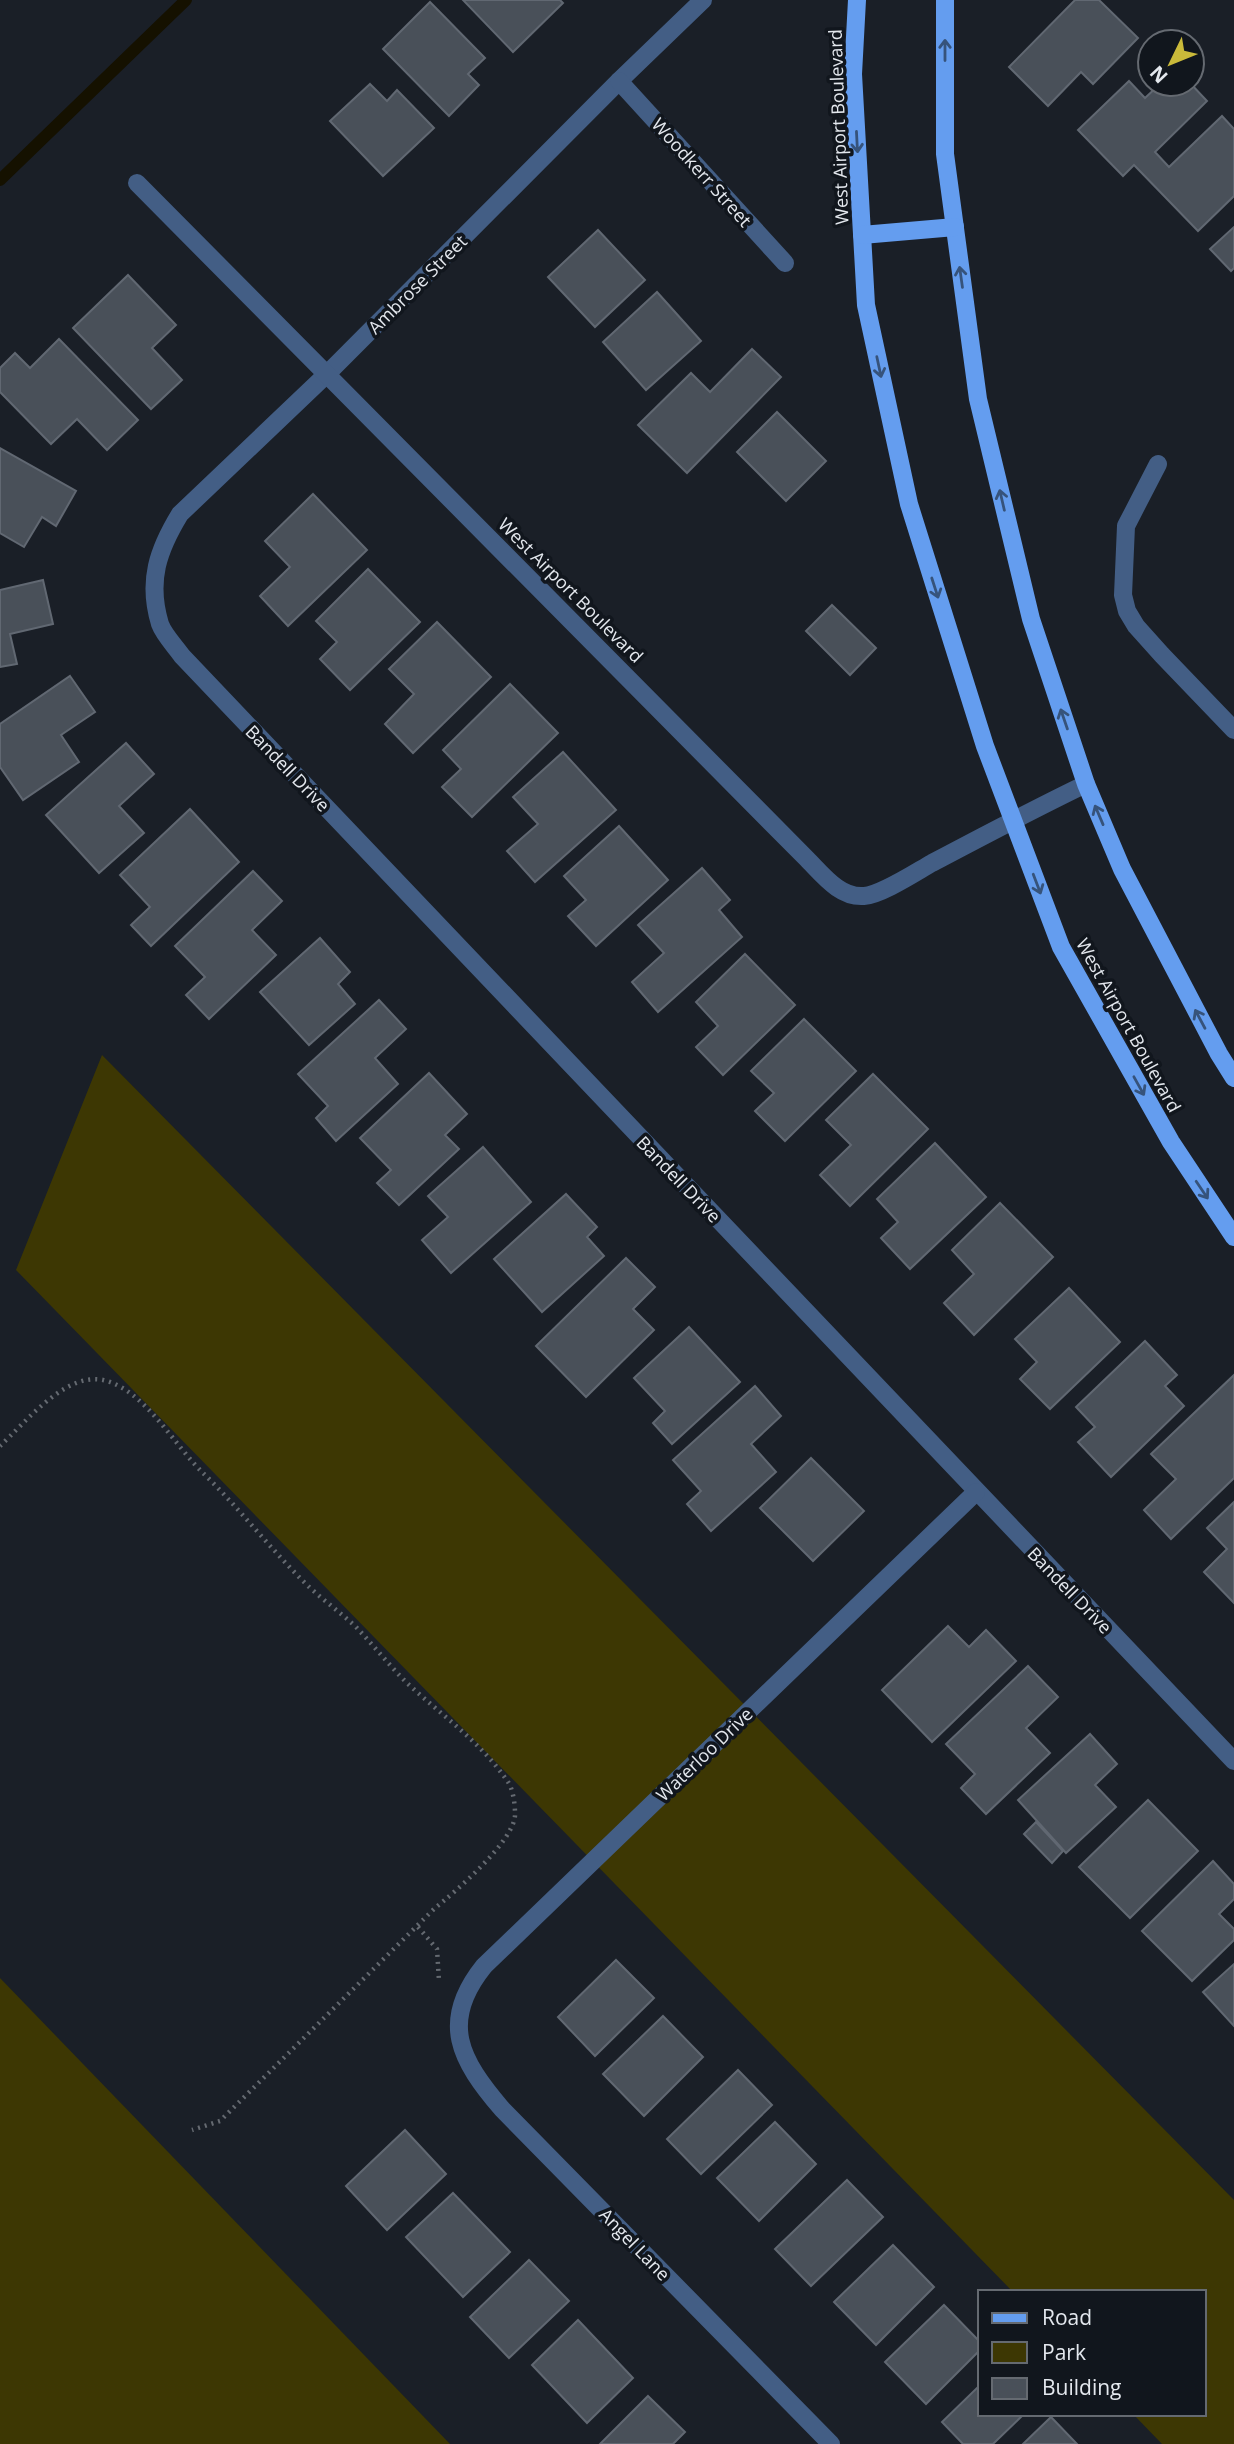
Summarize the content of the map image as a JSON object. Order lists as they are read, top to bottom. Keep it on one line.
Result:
{"streets":{"main road":["West Airport Boulevard"],"street":["Woodkerr Street","Ambrose Street","Bandell Drive","Waterloo Drive","Angel Lane"]},"crossings":[["West Airport Boulevard","Ambrose Street"],["Woodkerr Street","Ambrose Street"],["Ambrose Street","Bandell Drive"],["Bandell Drive","Waterloo Drive"],["Waterloo Drive","Angel Lane"]],"legend":["Road","Park","Building"],"north":"bottom left"}
